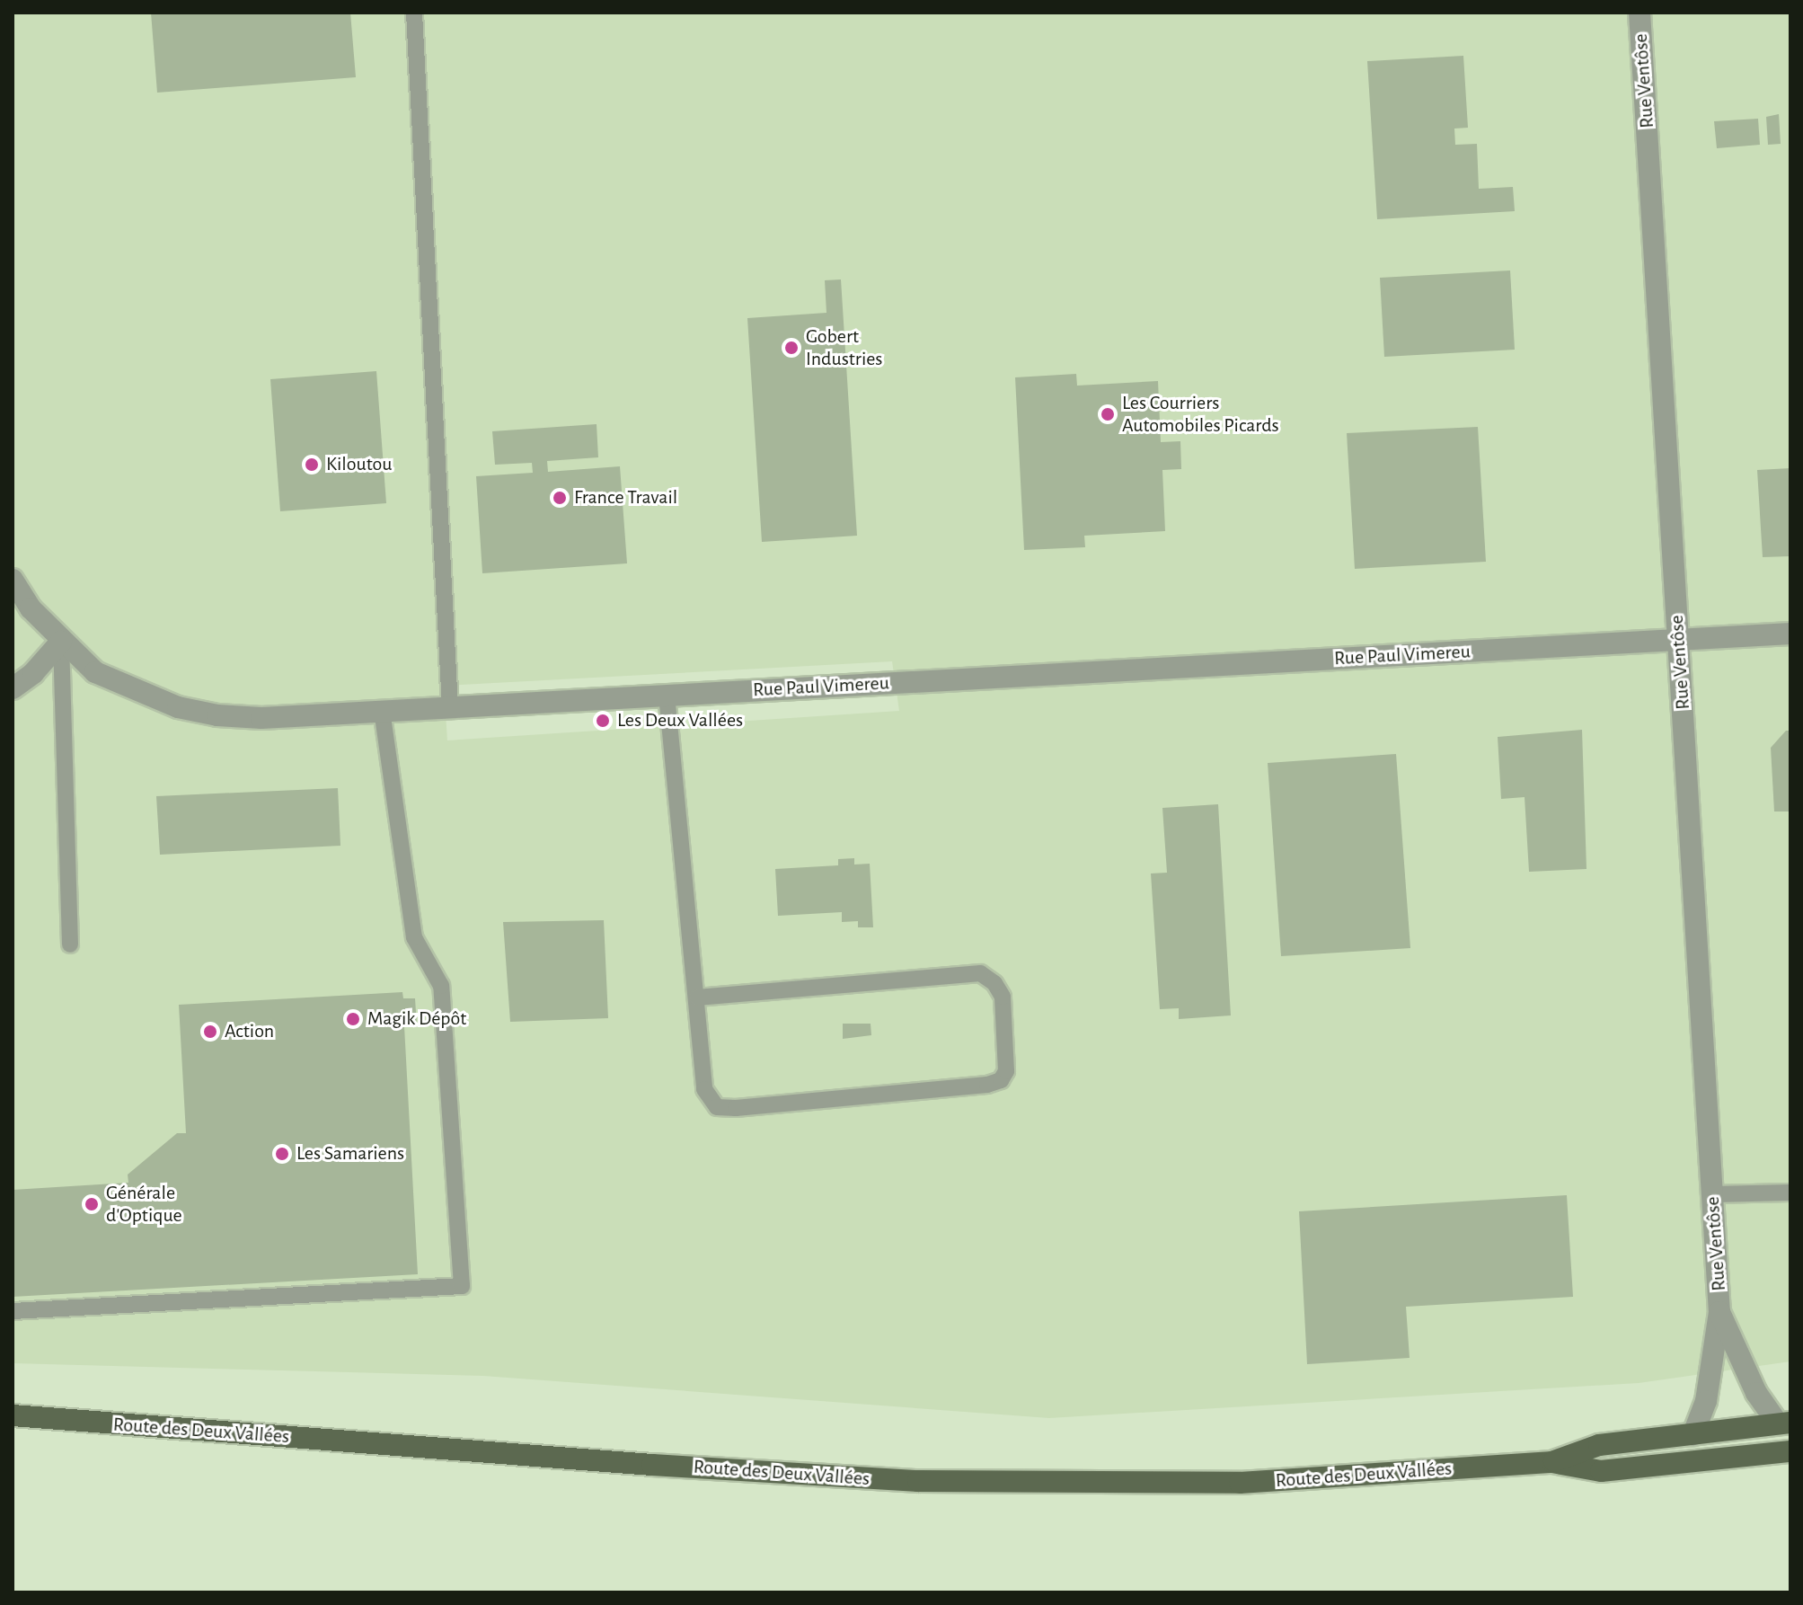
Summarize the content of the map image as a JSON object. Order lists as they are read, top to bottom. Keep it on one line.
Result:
{"streets":{"main road":["Route des Deux Vallées"],"street":["Rue Ventôse","Rue Paul Vimereu"]},"crossings":[["Rue Ventôse","Rue Paul Vimereu"],["Rue Ventôse","Route des Deux Vallées"]],"places":["Gobert Industries","Les Courriers Automobiles Picards","Kiloutou","France Travail","Les Deux Vallées","Magik Dépôt","Action","Les Samariens","Générale d'Optique"]}
